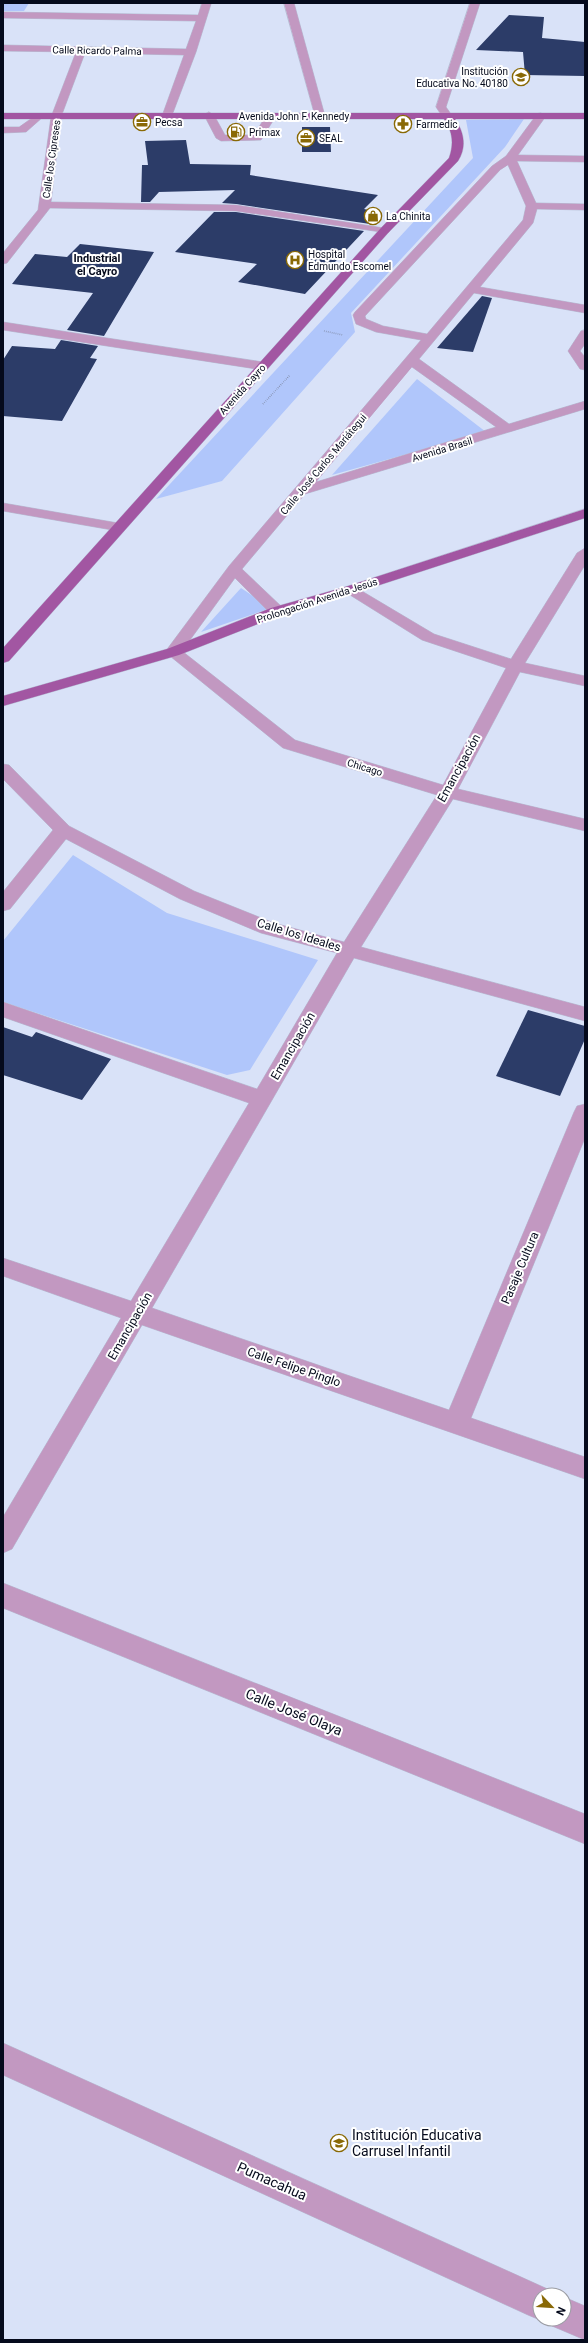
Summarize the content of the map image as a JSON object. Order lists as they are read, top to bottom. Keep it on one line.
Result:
{"streets":{"main road":["Avenida John F. Kennedy","Avenida Cayro","Prolongación Avenida Jesús"],"street":["Calle Ricardo Palma","Calle los Cipreses","Avenida Brasil","Calle José Carlos Mariátegui","Chicago","Emancipación","Calle los Ideales","Pasaje Cultura","Calle Felipe Pinglo","Calle José Olaya","Pumacahua"]},"crossings":[["Calle Ricardo Palma","Calle los Cipreses"],["Avenida John F. Kennedy","Calle los Cipreses"],["Avenida John F. Kennedy","Avenida Cayro"],["Avenida Brasil","Calle José Carlos Mariátegui"],["Calle José Carlos Mariátegui","Prolongación Avenida Jesús"],["Calle José Carlos Mariátegui","Chicago"],["Prolongación Avenida Jesús","Chicago"],["Chicago","Emancipación"],["Emancipación","Calle los Ideales"],["Emancipación","Calle Felipe Pinglo"],["Pasaje Cultura","Calle Felipe Pinglo"]],"districts":["Industrial el Cayro"],"places":{"school or university":["Institución Educativa No. 40180","Institución Educativa Carrusel Infantil"],"office":["Pecsa","SEAL"],"pharmacy":["Farmedic"],"fuel station":["Primax"],"shop":["La Chinita"],"hospital":["Hospital Edmundo Escomel"]},"north":"bottom right"}
